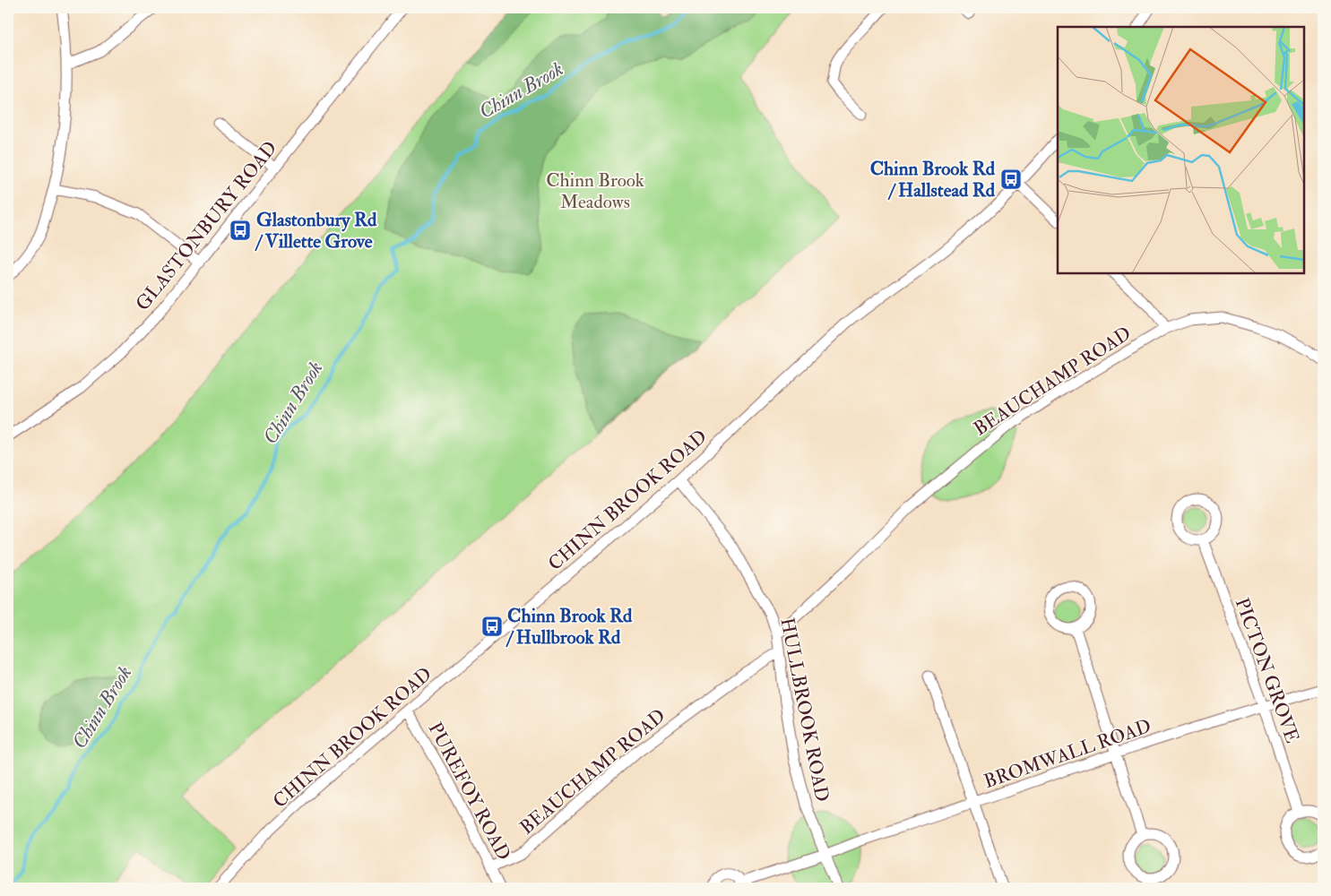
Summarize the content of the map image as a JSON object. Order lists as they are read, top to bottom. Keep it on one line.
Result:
{"streets":{"street":["GLASTONBURY ROAD","BEAUCHAMP ROAD","CHINN BROOK ROAD","PICTON GROVE","HULLBROOK ROAD","BROMWALL ROAD","PUREFOY ROAD"]},"crossings":[["BEAUCHAMP ROAD","HULLBROOK ROAD"],["BEAUCHAMP ROAD","PUREFOY ROAD"],["CHINN BROOK ROAD","HULLBROOK ROAD"],["CHINN BROOK ROAD","PUREFOY ROAD"],["PICTON GROVE","BROMWALL ROAD"],["HULLBROOK ROAD","BROMWALL ROAD"]],"water":["Chinn Brook"],"parks":["Chinn Brook Meadows"],"places":{"bus stop":["Chinn Brook Rd / Hallstead Rd","Glastonbury Rd / Villette Grove","Chinn Brook Rd / Hullbrook Rd"]}}
